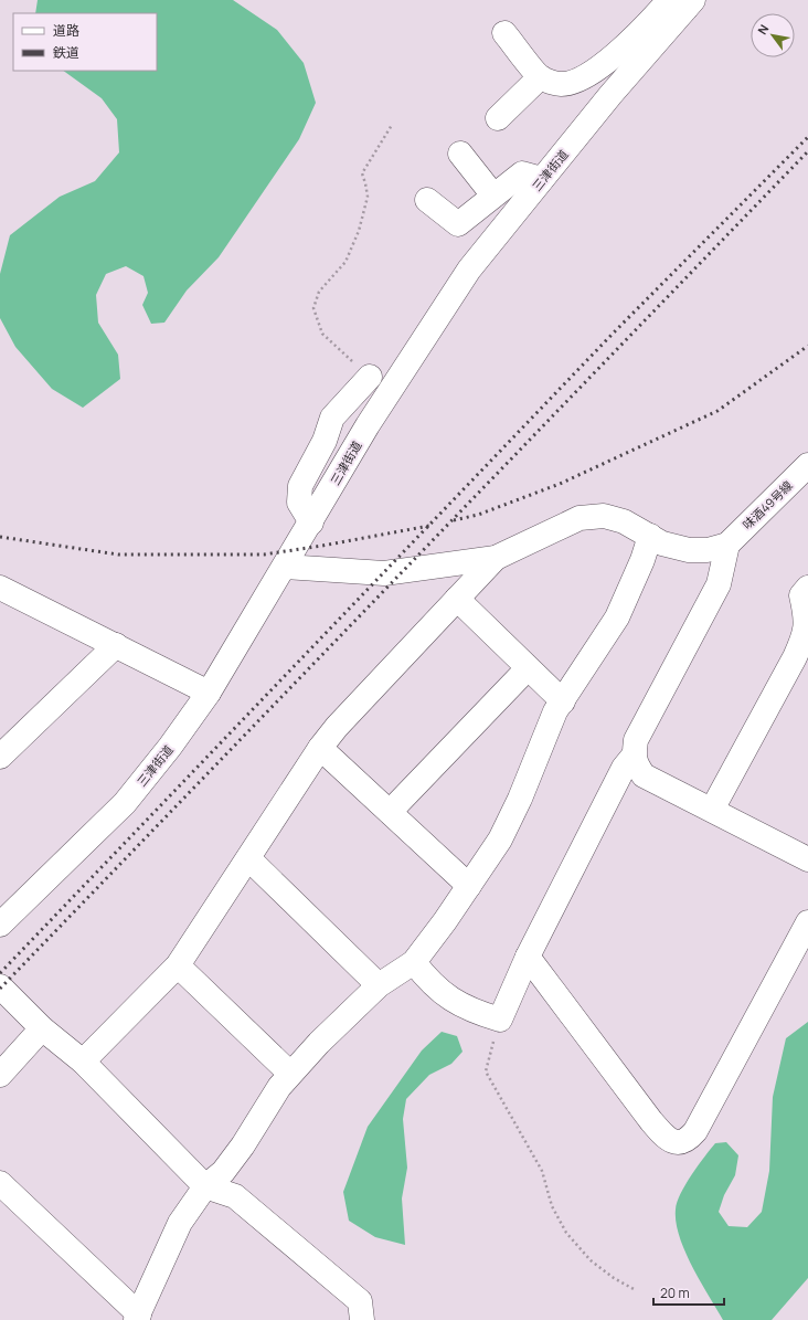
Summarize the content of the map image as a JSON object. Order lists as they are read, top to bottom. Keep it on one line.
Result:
{"streets":{"street":["三津街道","味酒49号線"]},"legend":["道路","鉄道"],"scale_bar":"20 m","north":"top left"}
